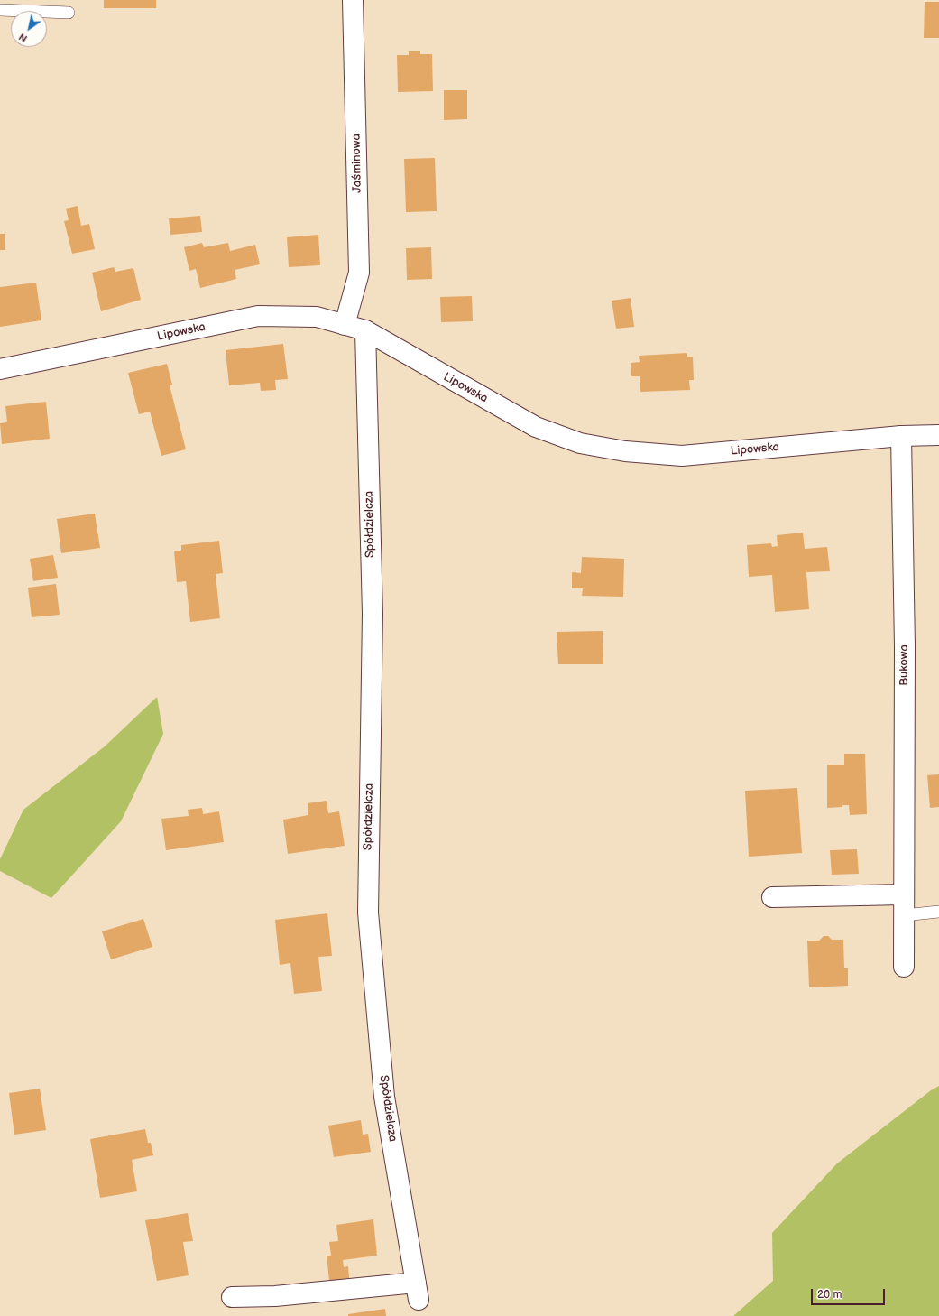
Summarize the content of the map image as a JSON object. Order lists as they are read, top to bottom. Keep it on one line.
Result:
{"streets":{"street":["Jaśminowa","Lipowska","Spółdzielcza","Bukowa"]},"crossings":[["Jaśminowa","Lipowska"],["Lipowska","Spółdzielcza"],["Lipowska","Bukowa"]],"scale_bar":"20 m","north":"bottom left"}
